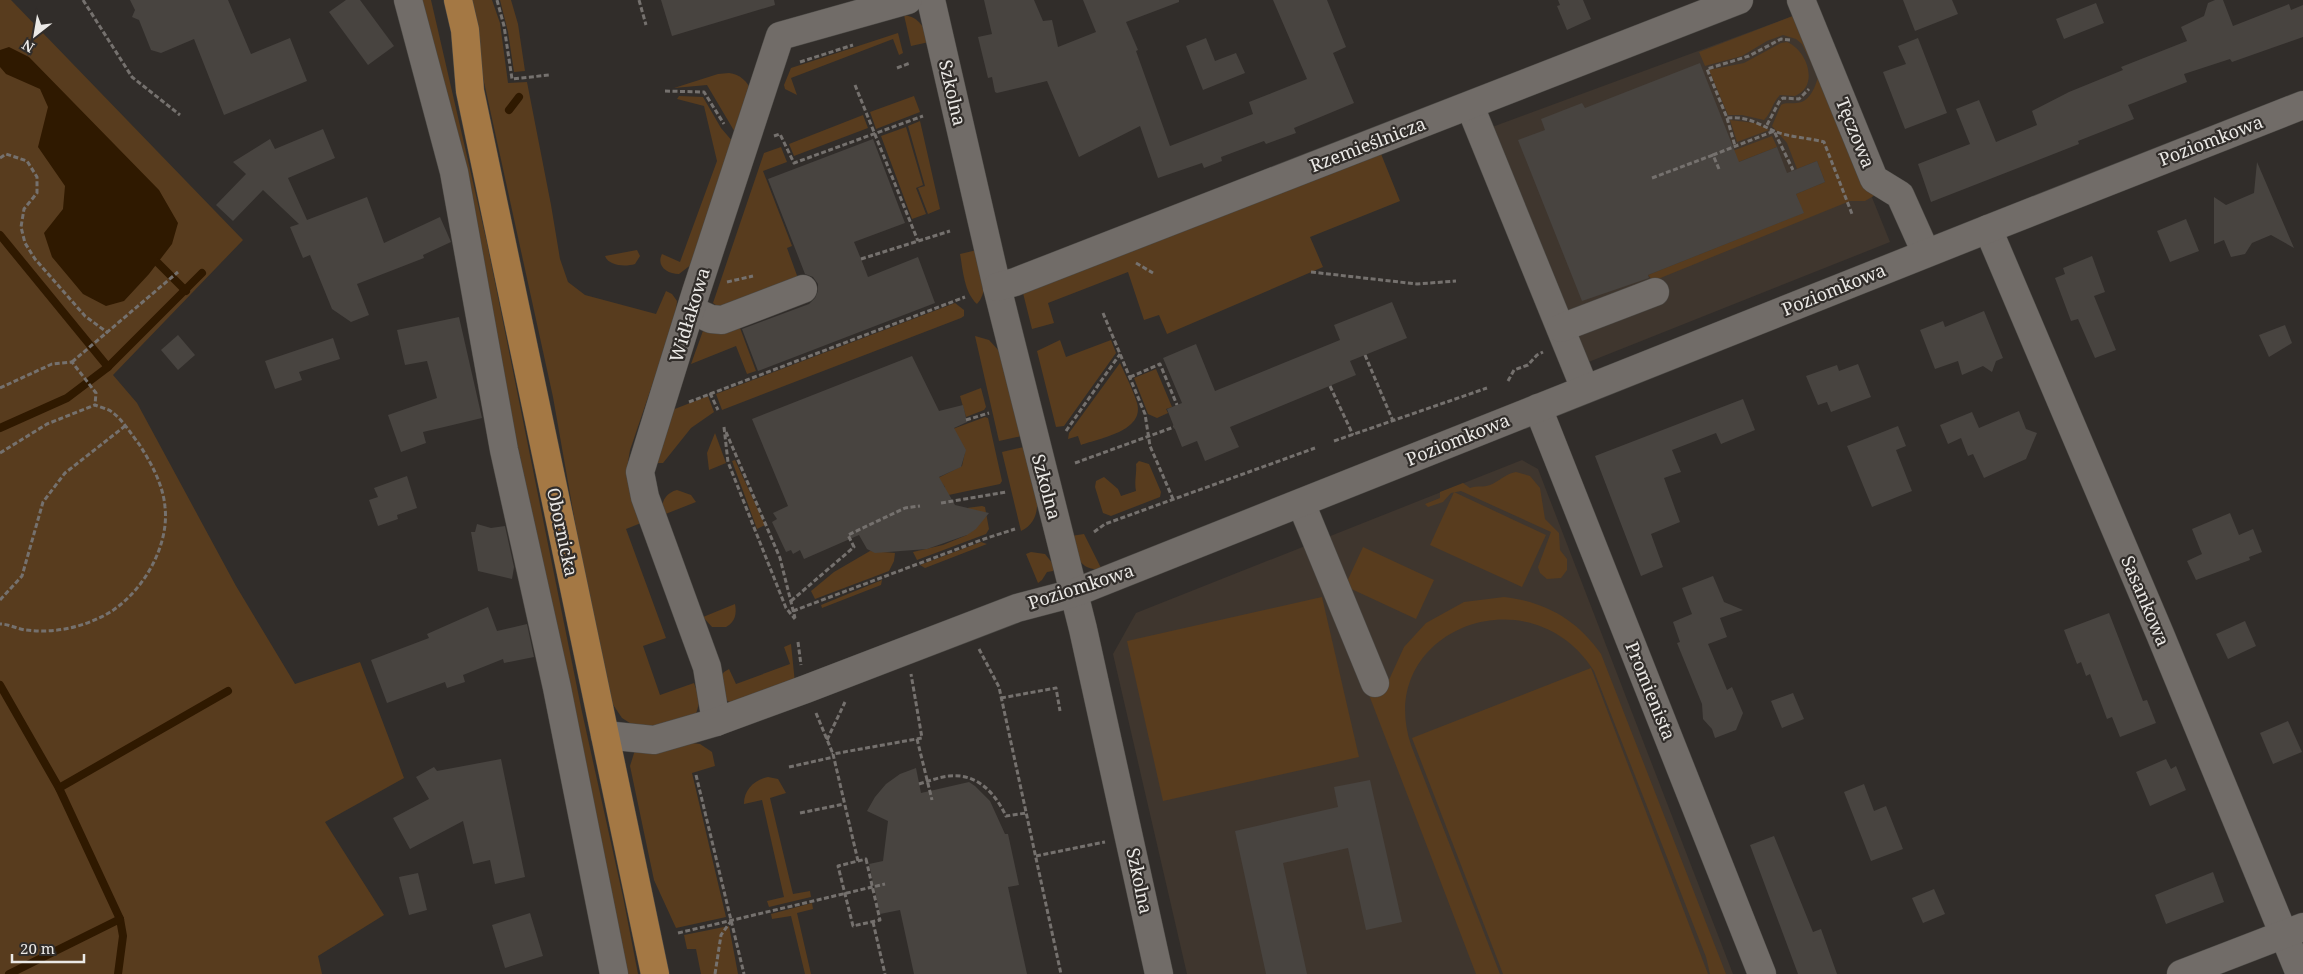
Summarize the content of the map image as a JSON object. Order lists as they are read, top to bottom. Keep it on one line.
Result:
{"streets":{"main road":["Obornicka"],"street":["Szkolna","Tęczowa","Poziomkowa","Rzemieślnicza","Widłakowa","Sasankowa","Promienista"]},"crossings":[["Szkolna","Poziomkowa"],["Szkolna","Rzemieślnicza"],["Tęczowa","Poziomkowa"],["Poziomkowa","Widłakowa"],["Poziomkowa","Obornicka"],["Poziomkowa","Sasankowa"],["Poziomkowa","Promienista"]],"scale_bar":"20 m","north":"bottom left"}
